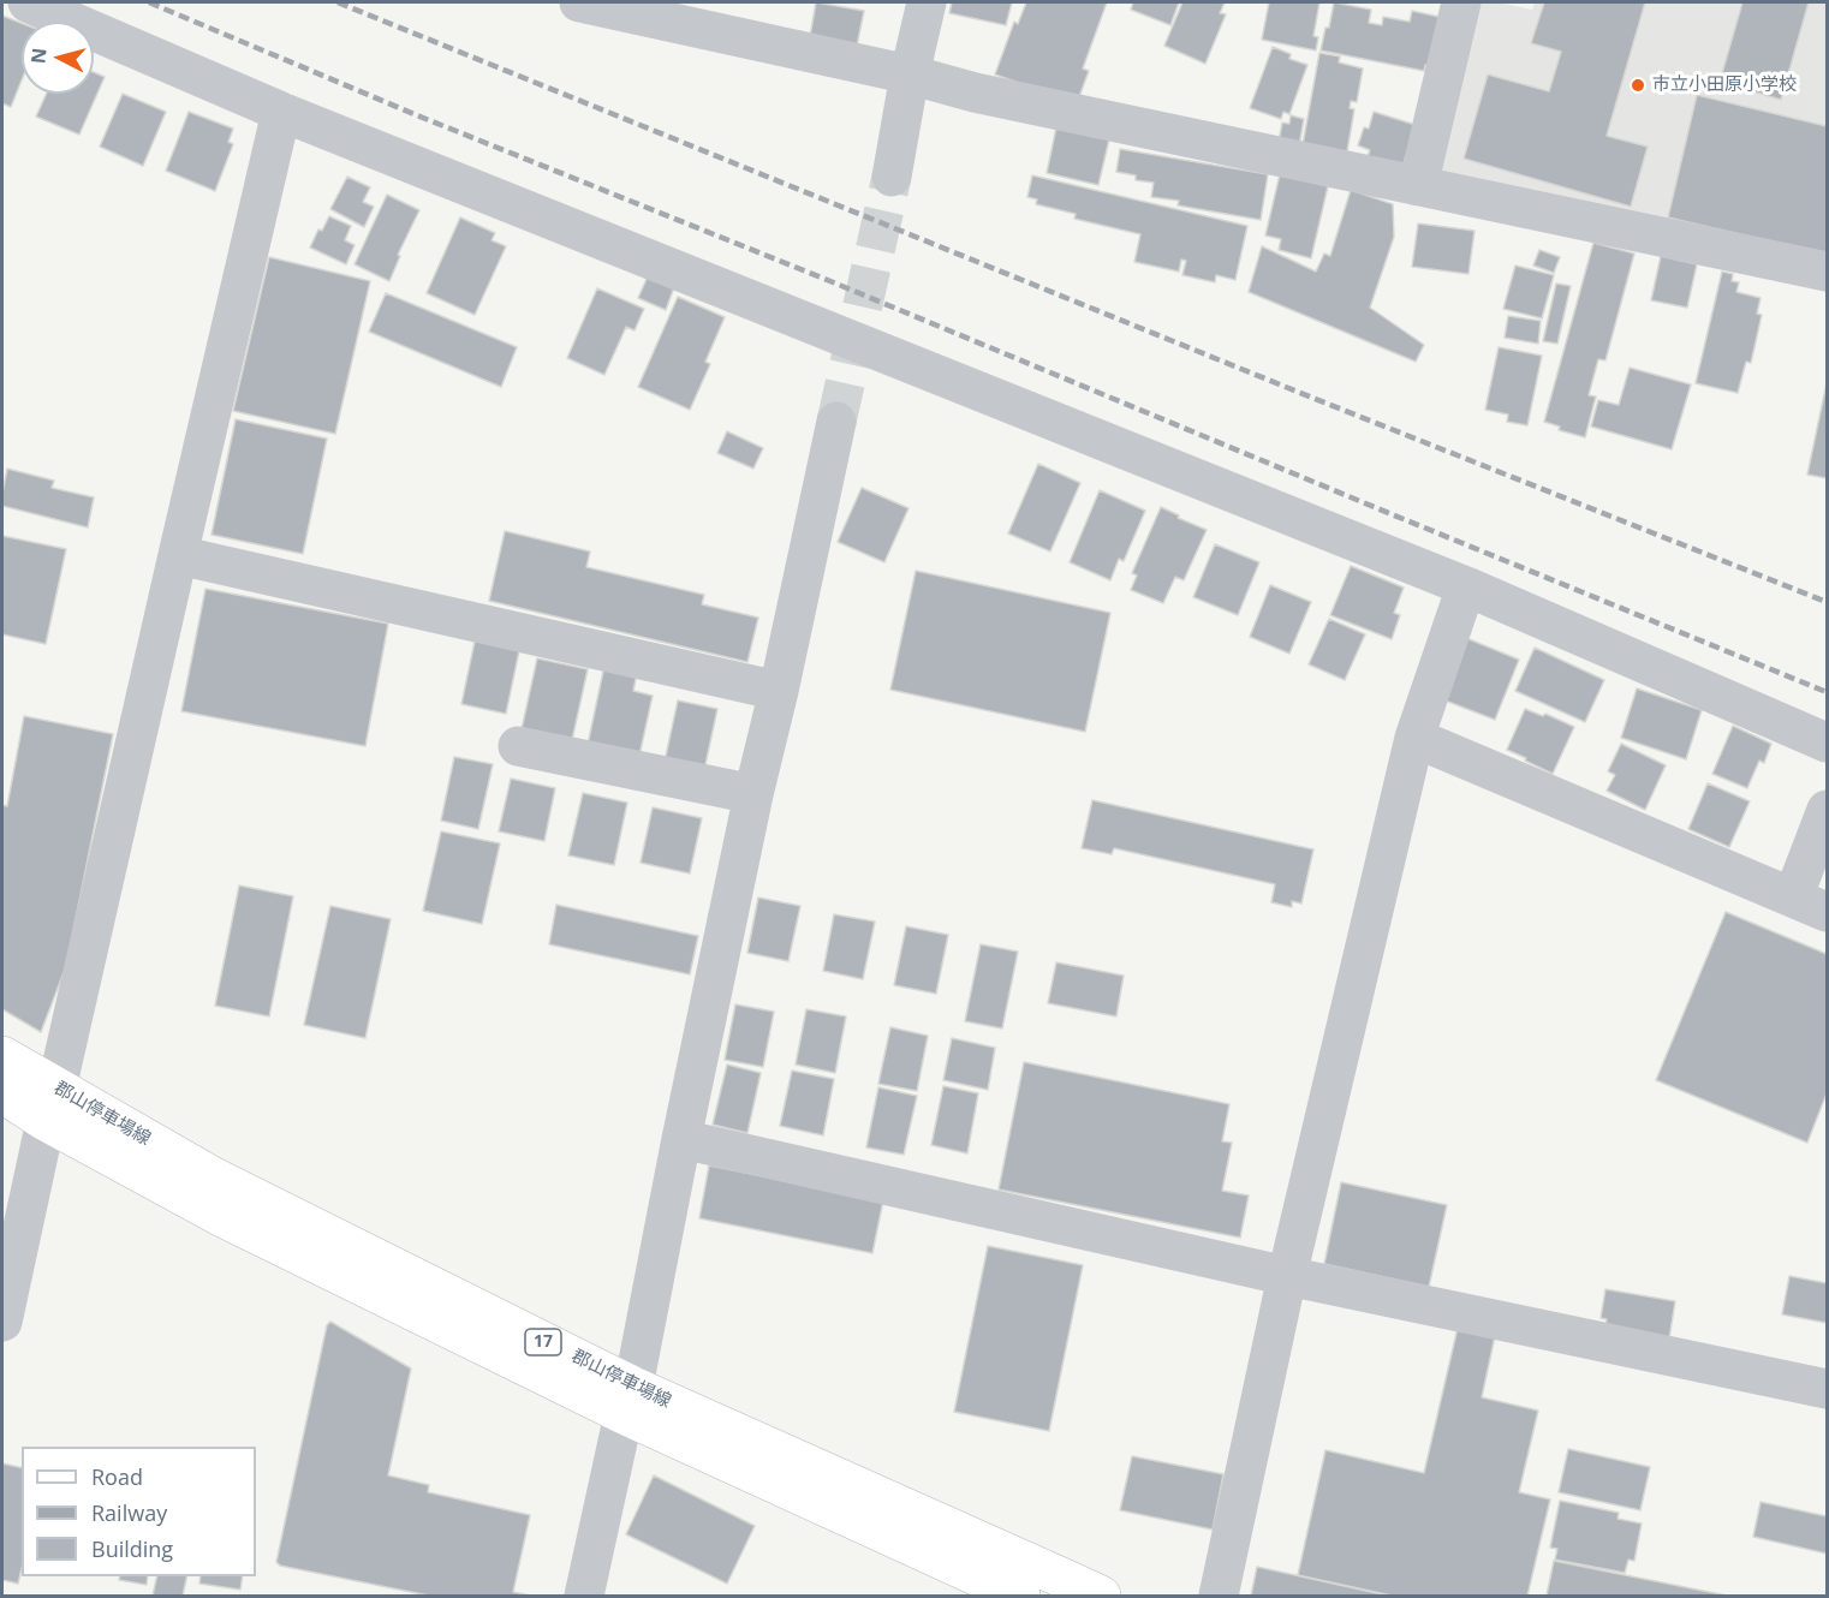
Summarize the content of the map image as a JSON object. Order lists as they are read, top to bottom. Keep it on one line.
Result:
{"streets":{"main road":["郡山停車場線","17"]},"places":["市立小田原小学校"],"legend":["Road","Railway","Building"],"north":"left"}
